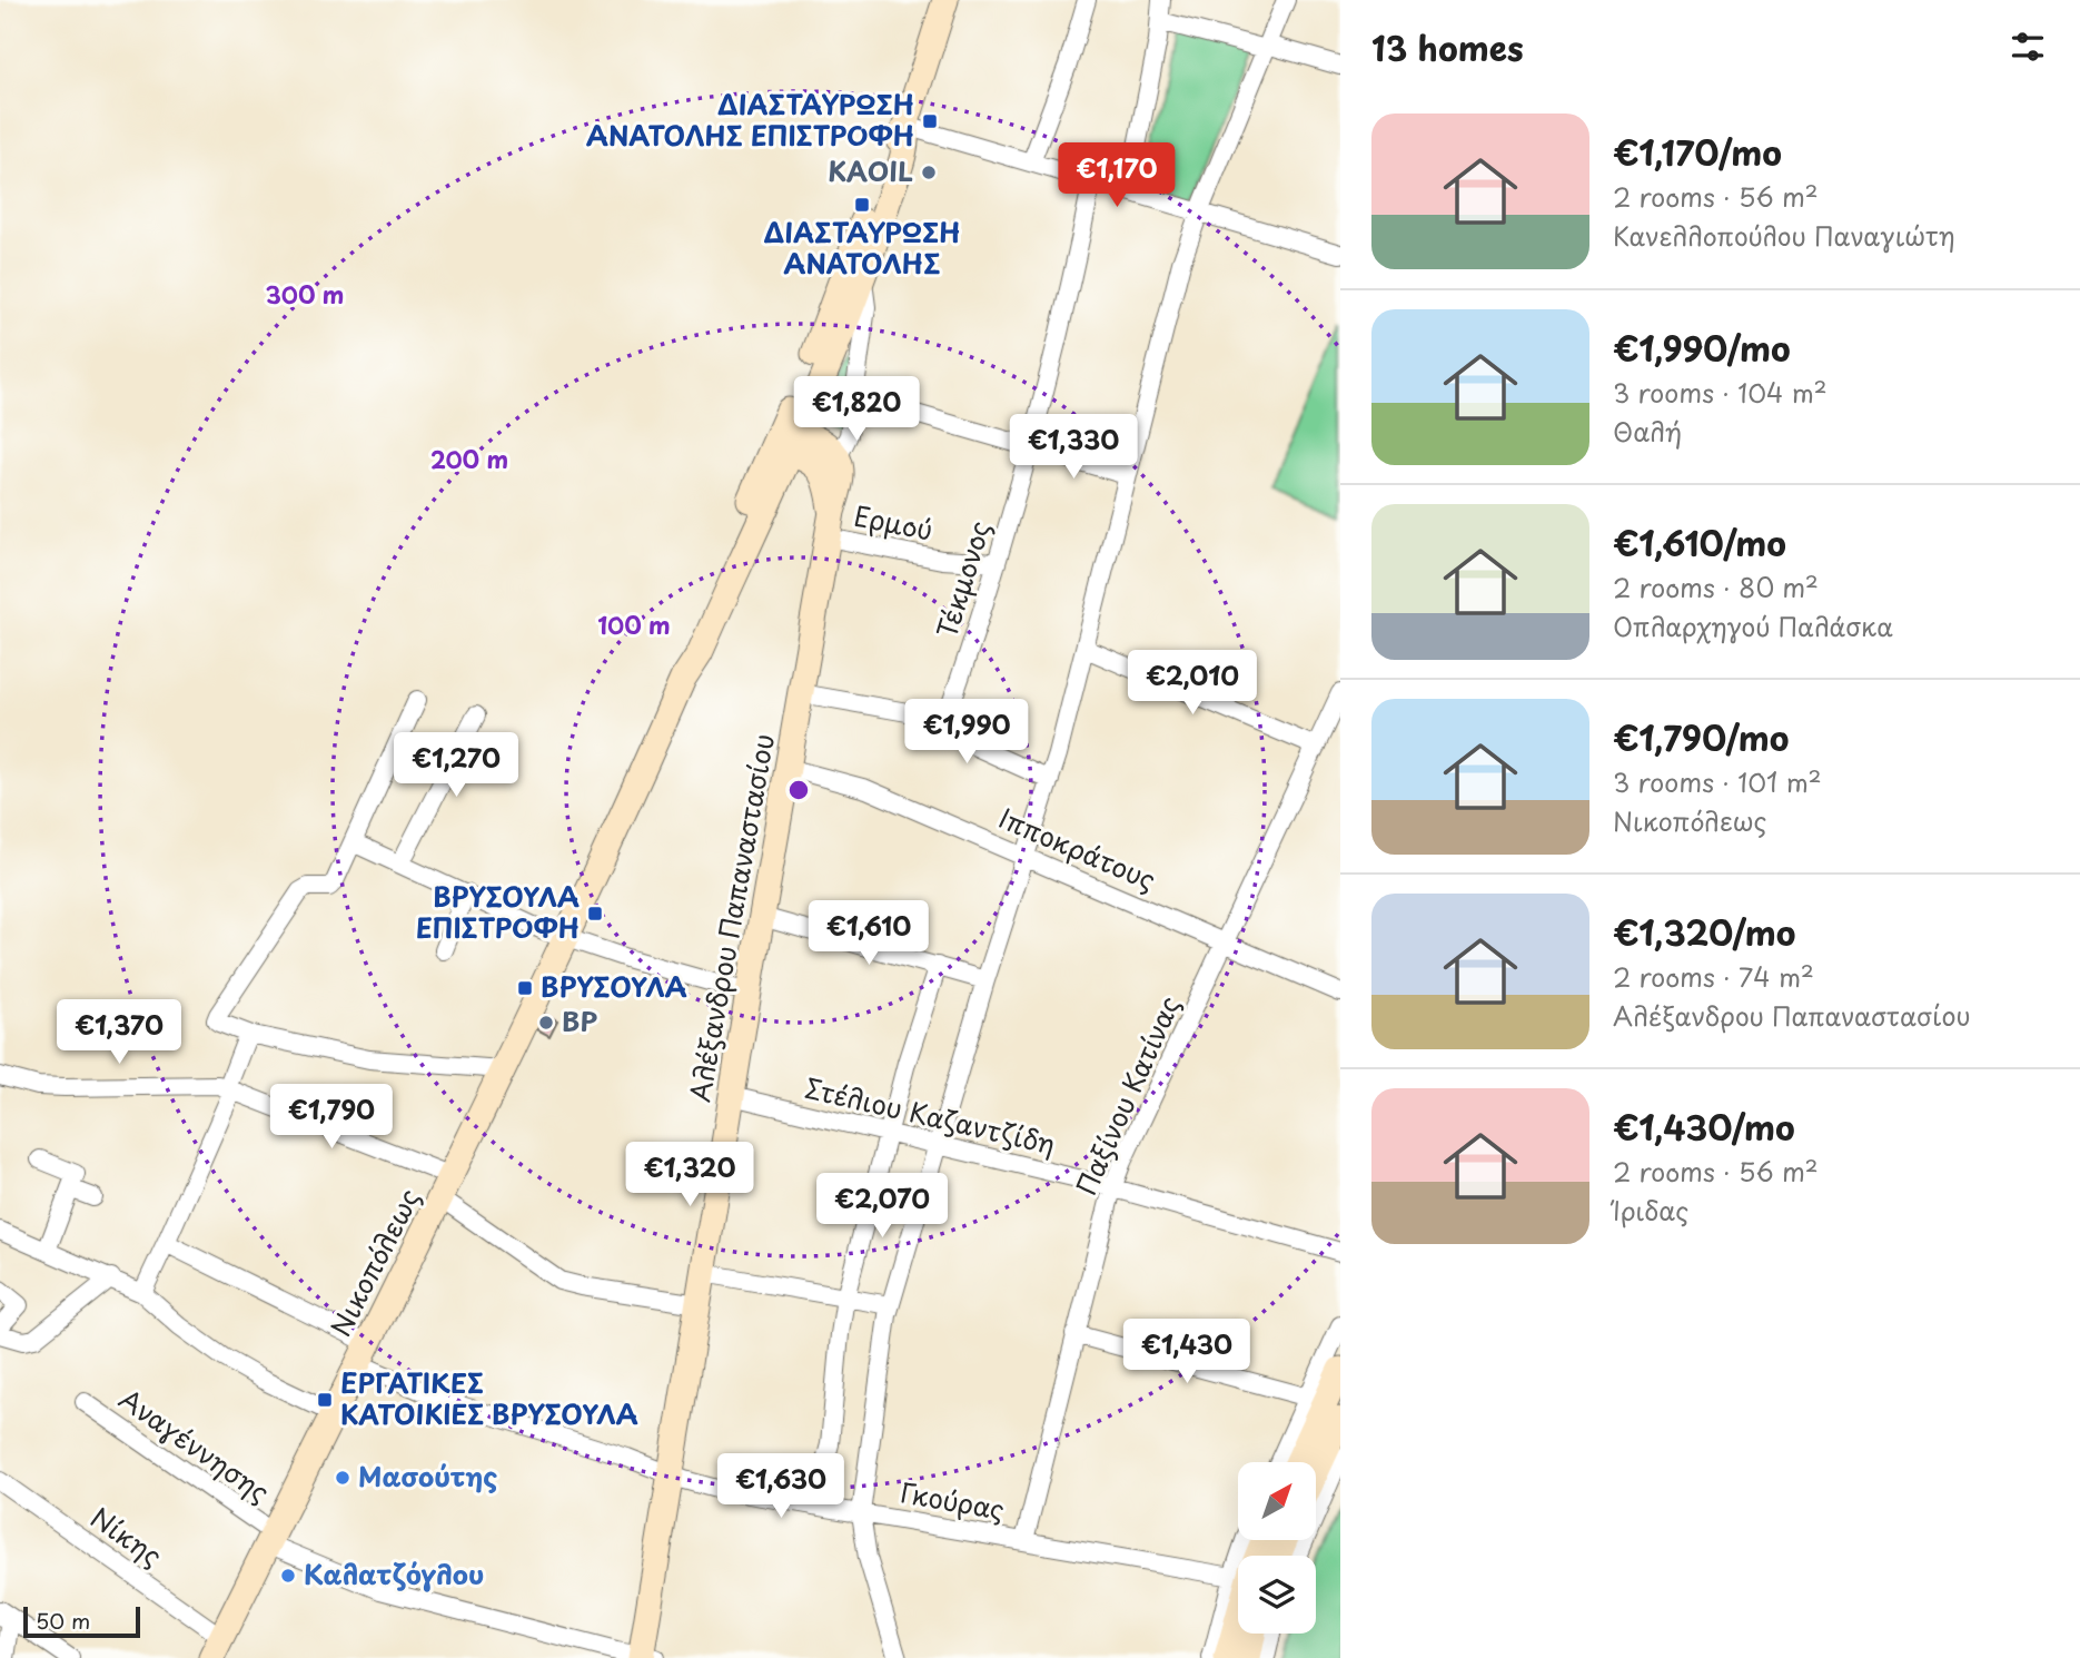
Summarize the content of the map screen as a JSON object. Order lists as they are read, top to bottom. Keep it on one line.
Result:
{"streets":{"main road":["Αλέξανδρου Παπαναστασίου","Νικοπόλεως"],"street":["Ερμού","Τέκμονος","Ιπποκράτους","Παξίνου Κατίνας","Στέλιου Καζαντζίδη","Αναγέννησης","Γκούρας","Νίκης"]},"crossings":[["Ερμού","Τέκμονος"],["Ερμού","Αλέξανδρου Παπαναστασίου"],["Ιπποκράτους","Αλέξανδρου Παπαναστασίου"],["Ιπποκράτους","Παξίνου Κατίνας"],["Αλέξανδρου Παπαναστασίου","Στέλιου Καζαντζίδη"],["Αλέξανδρου Παπαναστασίου","Αναγέννησης"],["Αλέξανδρου Παπαναστασίου","Γκούρας"],["Παξίνου Κατίνας","Στέλιου Καζαντζίδη"],["Παξίνου Κατίνας","Γκούρας"],["Νικοπόλεως","Αναγέννησης"],["Νικοπόλεως","Γκούρας"],["Νικοπόλεως","Νίκης"]],"places":{"transit":["ΔΙΑΣΤΑΥΡΩΣΗ ΑΝΑΤΟΛΗΣ ΕΠΙΣΤΡΟΦΗ","ΔΙΑΣΤΑΥΡΩΣΗ ΑΝΑΤΟΛΗΣ","ΒΡΥΣΟΥΛΑ ΕΠΙΣΤΡΟΦΗ","ΒΡΥΣΟΥΛΑ","ΕΡΓΑΤΙΚΕΣ ΚΑΤΟΙΚΙΕΣ ΒΡΥΣΟΥΛΑ"],"other":["KAOIL","BP","Μασούτης","Καλατζόγλου"]},"scale_bar":"50 m","north":"top right","page":{"heading":"13 homes","list":[{"name":"€1,170/mo","note":"2 rooms · 56 m² · Κανελλοπούλου Παναγιώτη"},{"name":"€1,990/mo","note":"3 rooms · 104 m² · Θαλή"},{"name":"€1,610/mo","note":"2 rooms · 80 m² · Οπλαρχηγού Παλάσκα"},{"name":"€1,790/mo","note":"3 rooms · 101 m² · Νικοπόλεως"},{"name":"€1,320/mo","note":"2 rooms · 74 m² · Αλέξανδρου Παπαναστασίου"},{"name":"€1,430/mo","note":"2 rooms · 56 m² · Ίριδας"}],"price":["€1,170","€1,820","€1,330","€2,010","€1,990","€1,270","€1,610","€1,370","€1,790","€1,320","€2,070","€1,430","€1,630"],"scale":"50 m"},"rings":["300 m","200 m","100 m"]}
